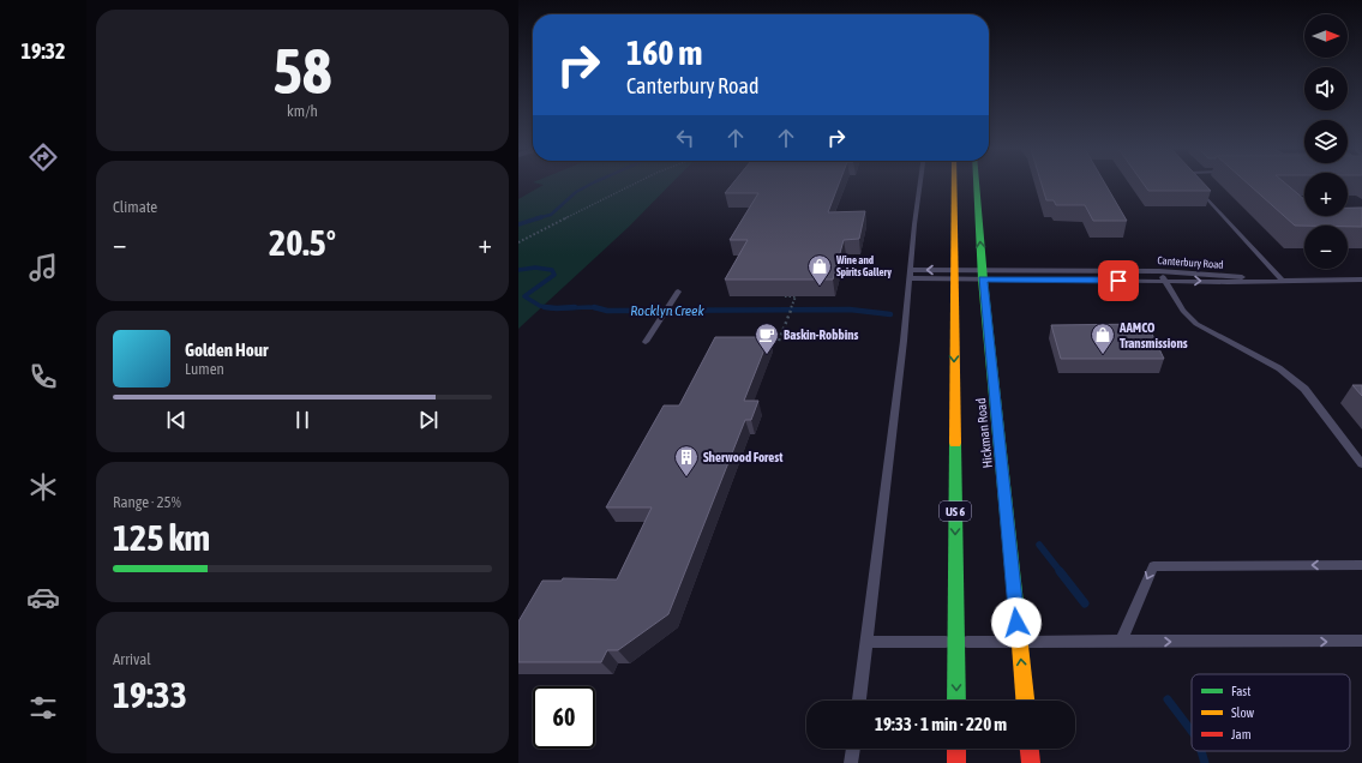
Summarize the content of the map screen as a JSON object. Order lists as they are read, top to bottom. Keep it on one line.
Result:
{"streets":{"main road":["Hickman Road","US 6"],"lane":["Canterbury Road"]},"crossings":[["Canterbury Road","Hickman Road"]],"water":["Rocklyn Creek"],"places":{"shop":["Wine and Spirits Gallery","AAMCO Transmissions"],"cafe":["Baskin-Robbins"],"building":["Sherwood Forest"]},"legend":["Fast","Slow","Jam"],"north":"right","page":{"tabs":"19:32","tile":[["58","km/h"],"Climate",["Range · 25%","125 km"],["Arrival","19:33"]],"map_buttons":["+","−"],"turn":["160 m","Canterbury Road"],"heat":["−","20.5°","+"],"song":["Golden Hour","Lumen"],"limit":"60","trip":"19:33 · 1 min · 220 m"}}
